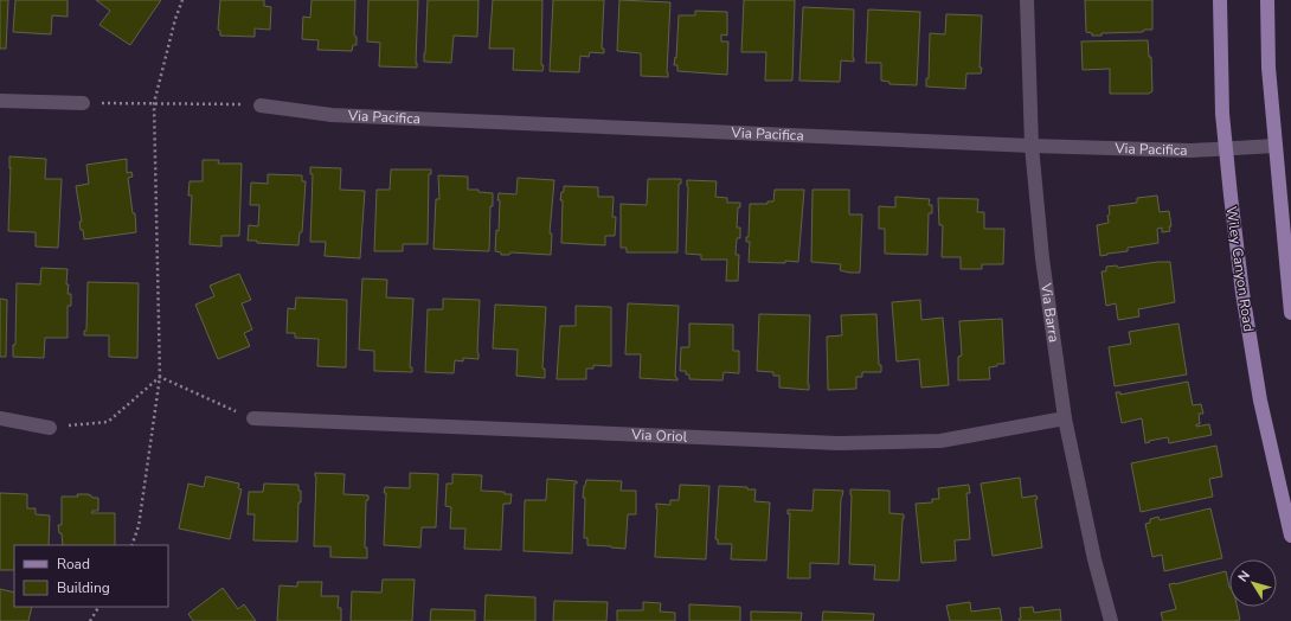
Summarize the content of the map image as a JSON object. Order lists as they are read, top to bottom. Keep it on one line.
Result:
{"streets":{"main road":["Wiley Canyon Road"],"street":["Via Pacifica","Via Barra","Via Oriol"]},"crossings":[["Via Pacifica","Wiley Canyon Road"],["Via Pacifica","Via Barra"],["Via Barra","Via Oriol"]],"legend":["Road","Building"],"north":"top left"}
